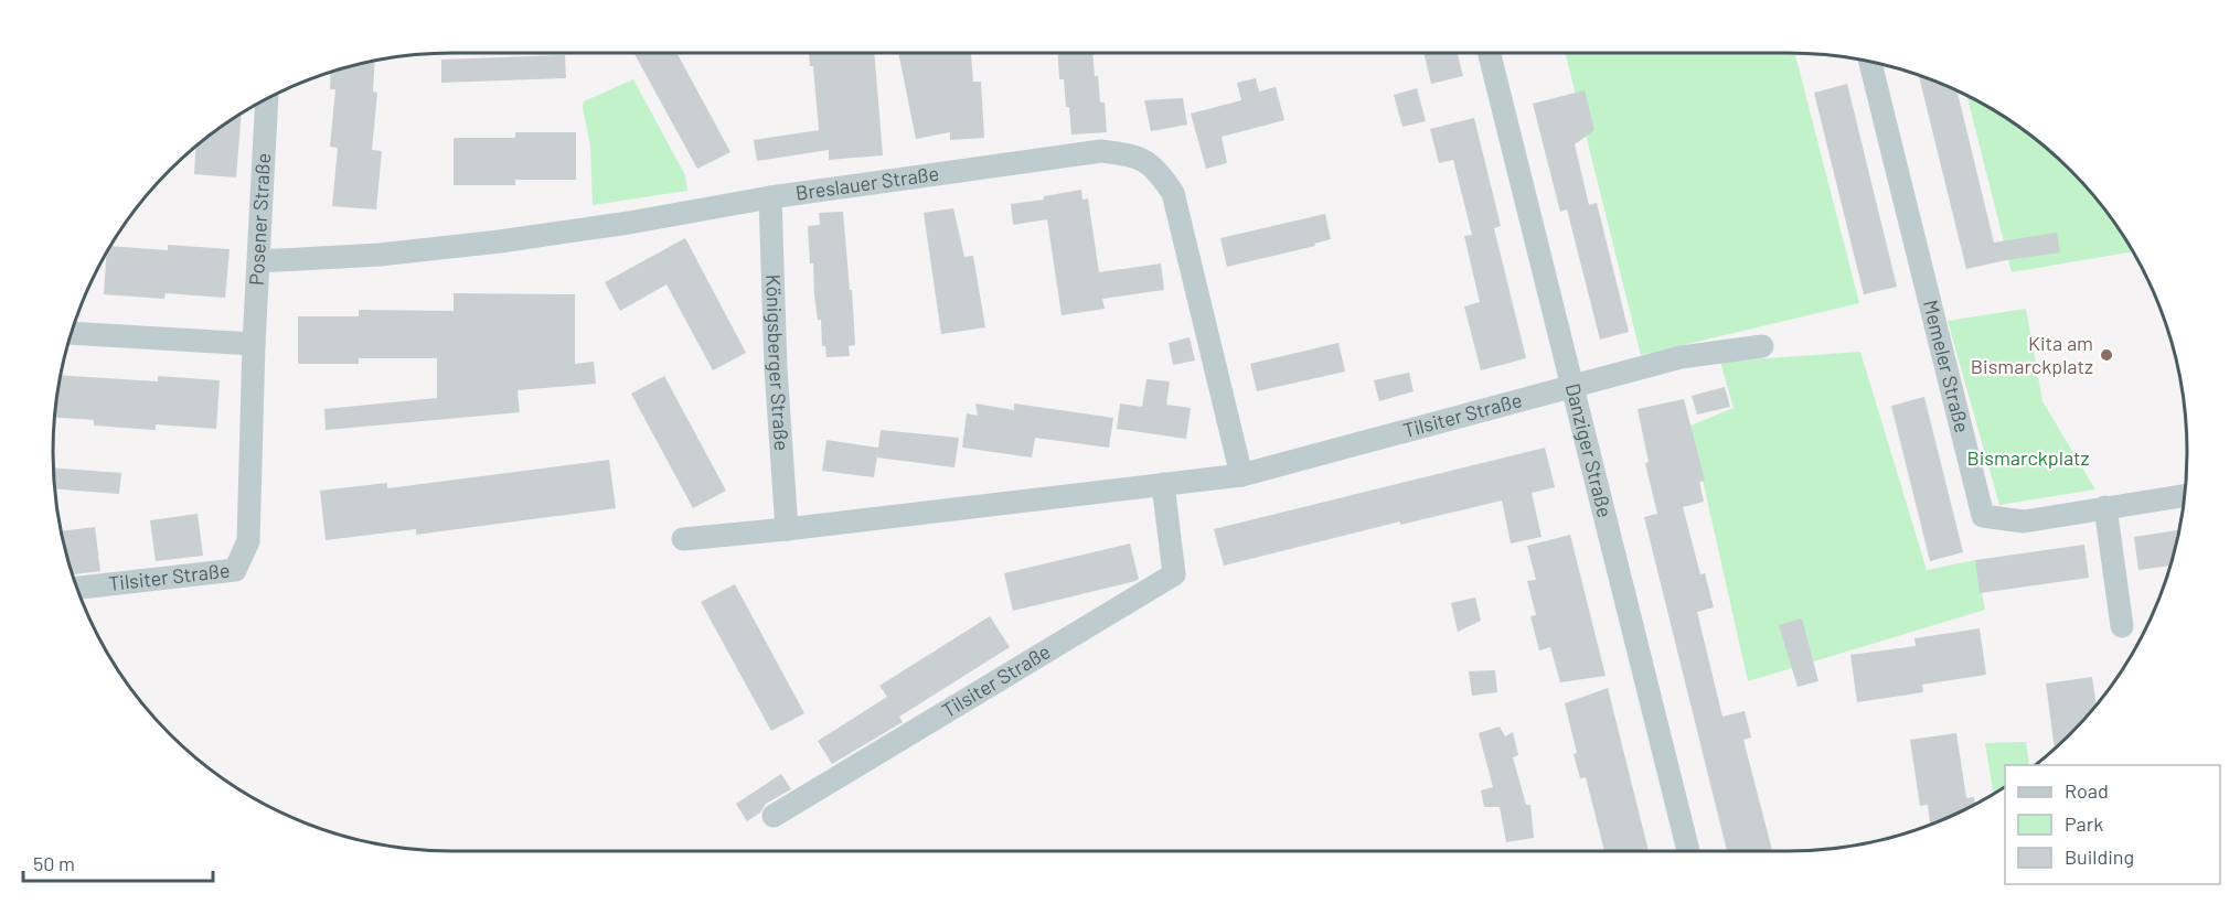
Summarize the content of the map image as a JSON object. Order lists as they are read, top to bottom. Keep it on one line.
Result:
{"streets":{"street":["Breslauer Straße","Posener Straße","Königsberger Straße","Memeler Straße","Tilsiter Straße","Danziger Straße"]},"crossings":[["Breslauer Straße","Posener Straße"],["Breslauer Straße","Königsberger Straße"],["Breslauer Straße","Tilsiter Straße"],["Posener Straße","Tilsiter Straße"],["Königsberger Straße","Tilsiter Straße"],["Tilsiter Straße","Danziger Straße"]],"parks":["Bismarckplatz"],"places":["Kita am Bismarckplatz"],"legend":["Road","Park","Building"],"scale_bar":"50 m"}
